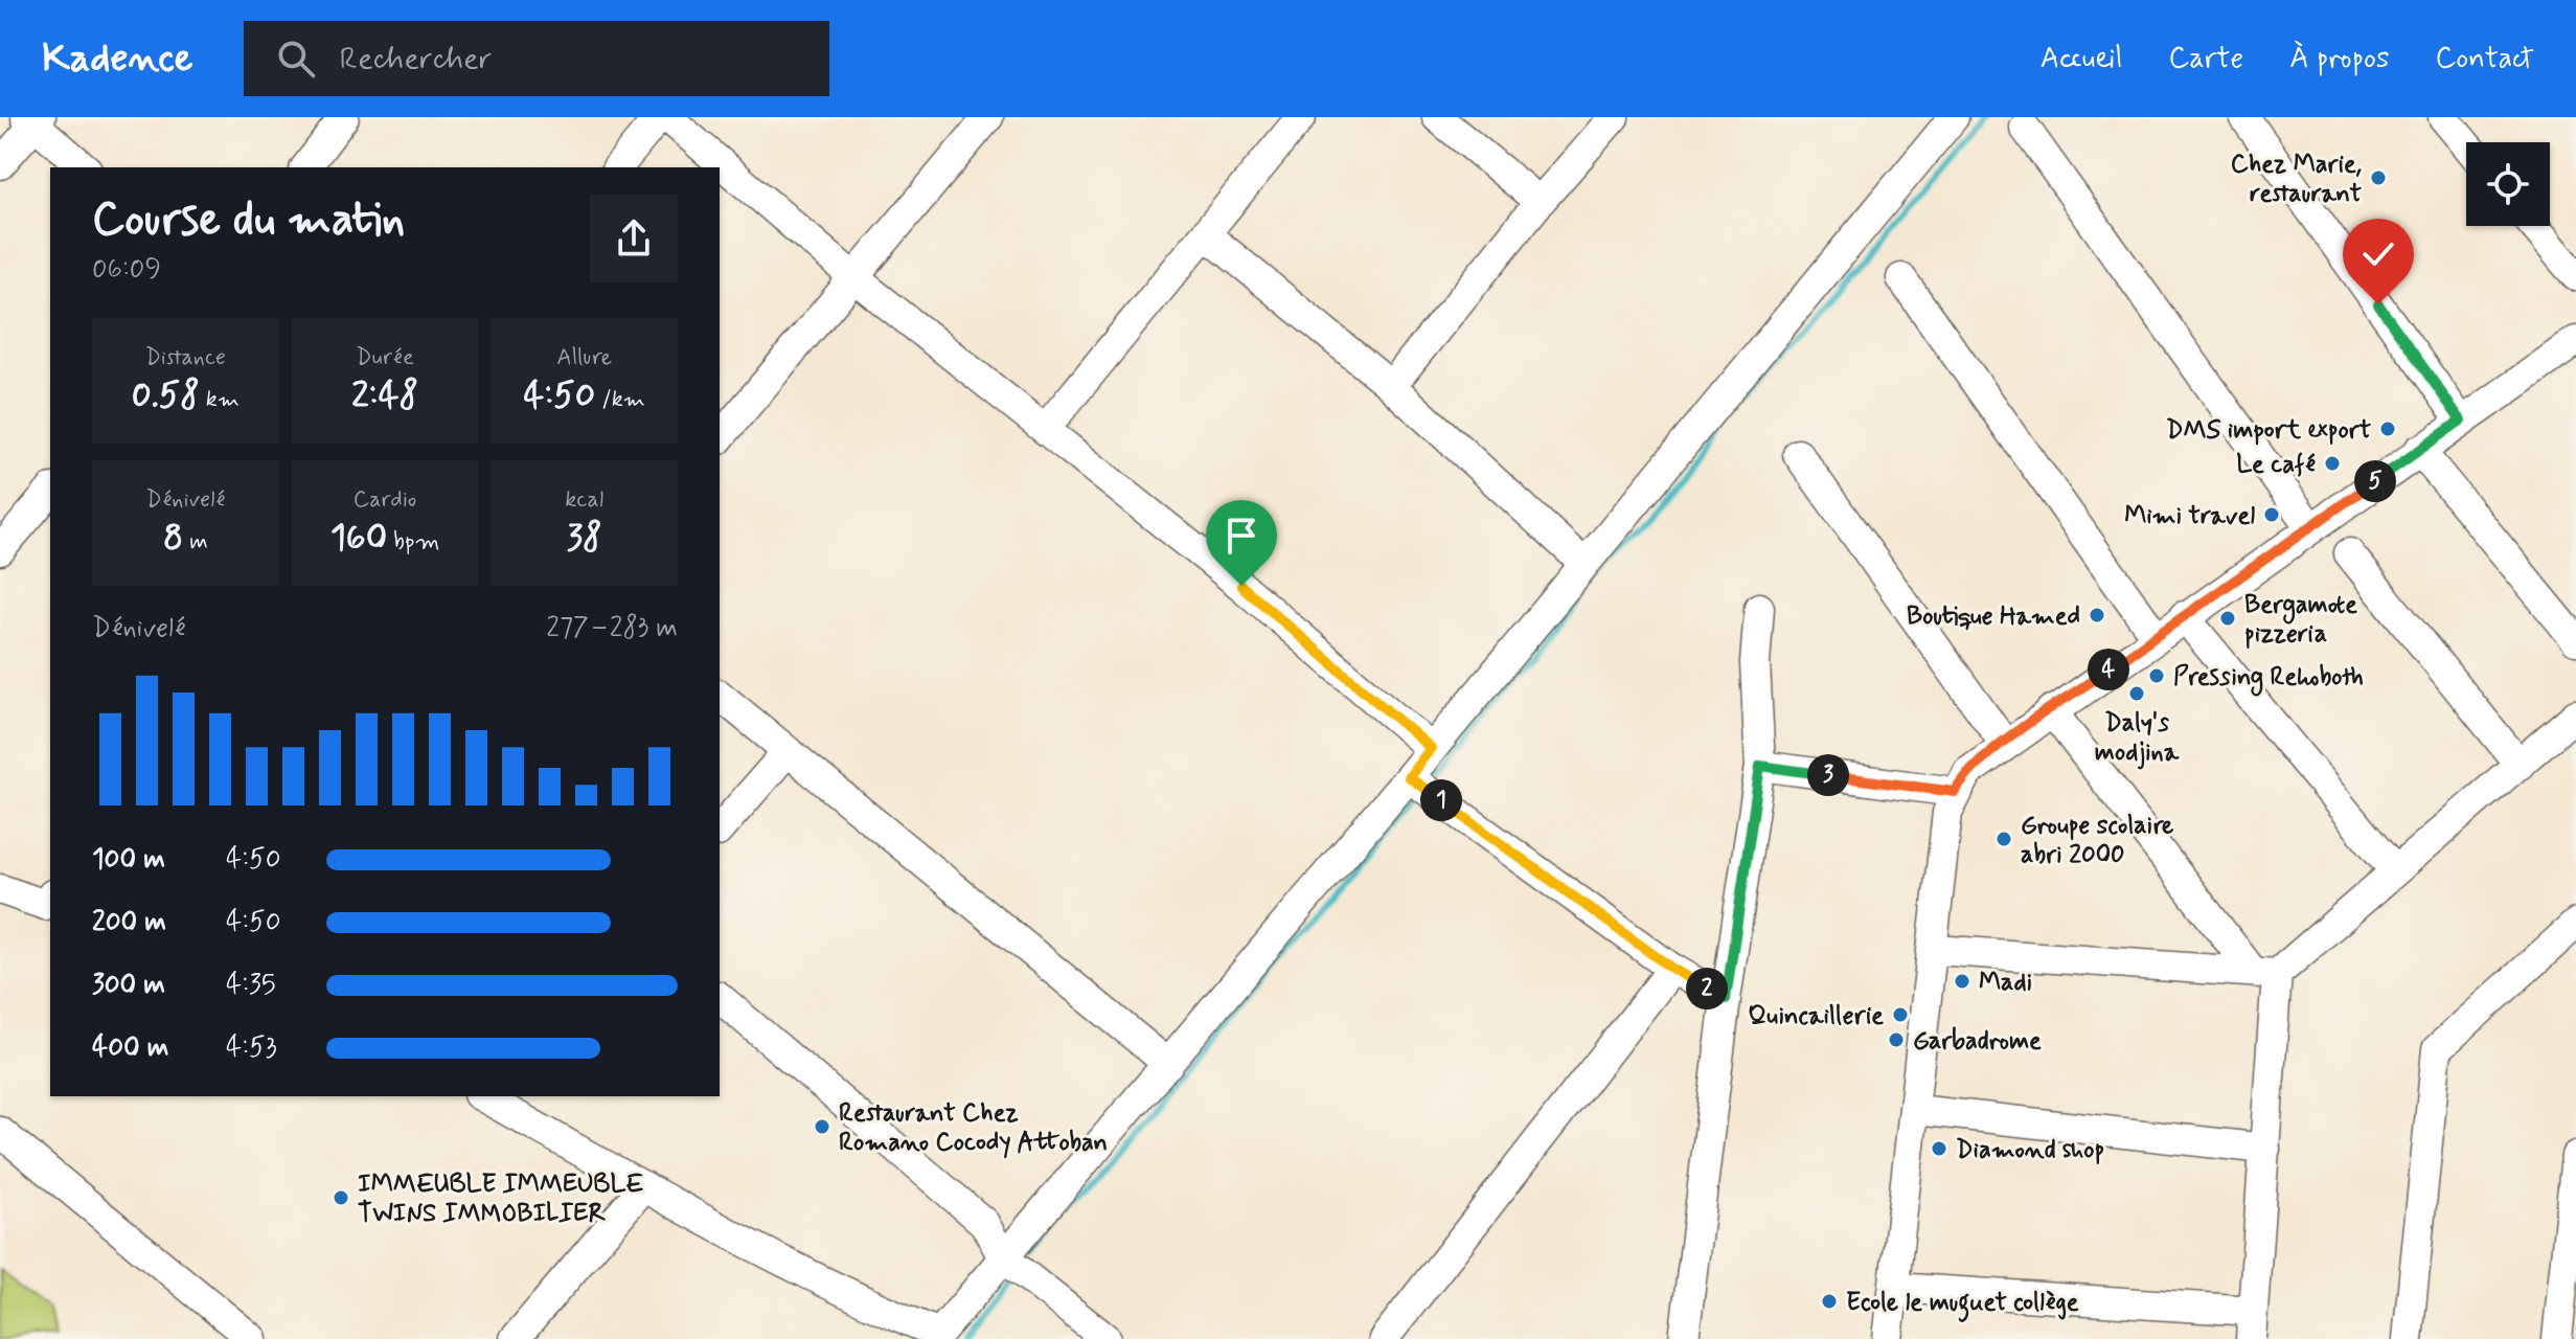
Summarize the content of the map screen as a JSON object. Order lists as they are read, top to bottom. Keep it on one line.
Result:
{"places":["Chez Marie, restaurant","DMS import export","Le café","Mimi travel","Boutique Hamed","Bergamote pizzeria","Pressing Rehoboth","Daly's modjina","Groupe scolaire abri 2000","Madi","Quincaillerie","Garbadrome","Restaurant Chez Romano Cocody Attoban","Diamond shop","IMMEUBLE IMMEUBLE TWINS IMMOBILIER","Ecole le muguet collège"],"page":{"header":"Kadence","search":"Rechercher","nav":["Accueil","Carte","À propos","Contact"],"heading":["Course du matin","06:09"],"stats":[["Distance","0.58 km"],["Durée","2:48"],["Allure","4:50 /km"],["Dénivelé","8 m"],["Cardio","160 bpm"],["kcal","38"]],"pins":["5","4","3","1","2"],"chart":["Dénivelé","277–283 m"],"list":[{"name":"100 m","note":"4:50"},{"name":"200 m","note":"4:50"},{"name":"300 m","note":"4:35"},{"name":"400 m","note":"4:53"}]}}
